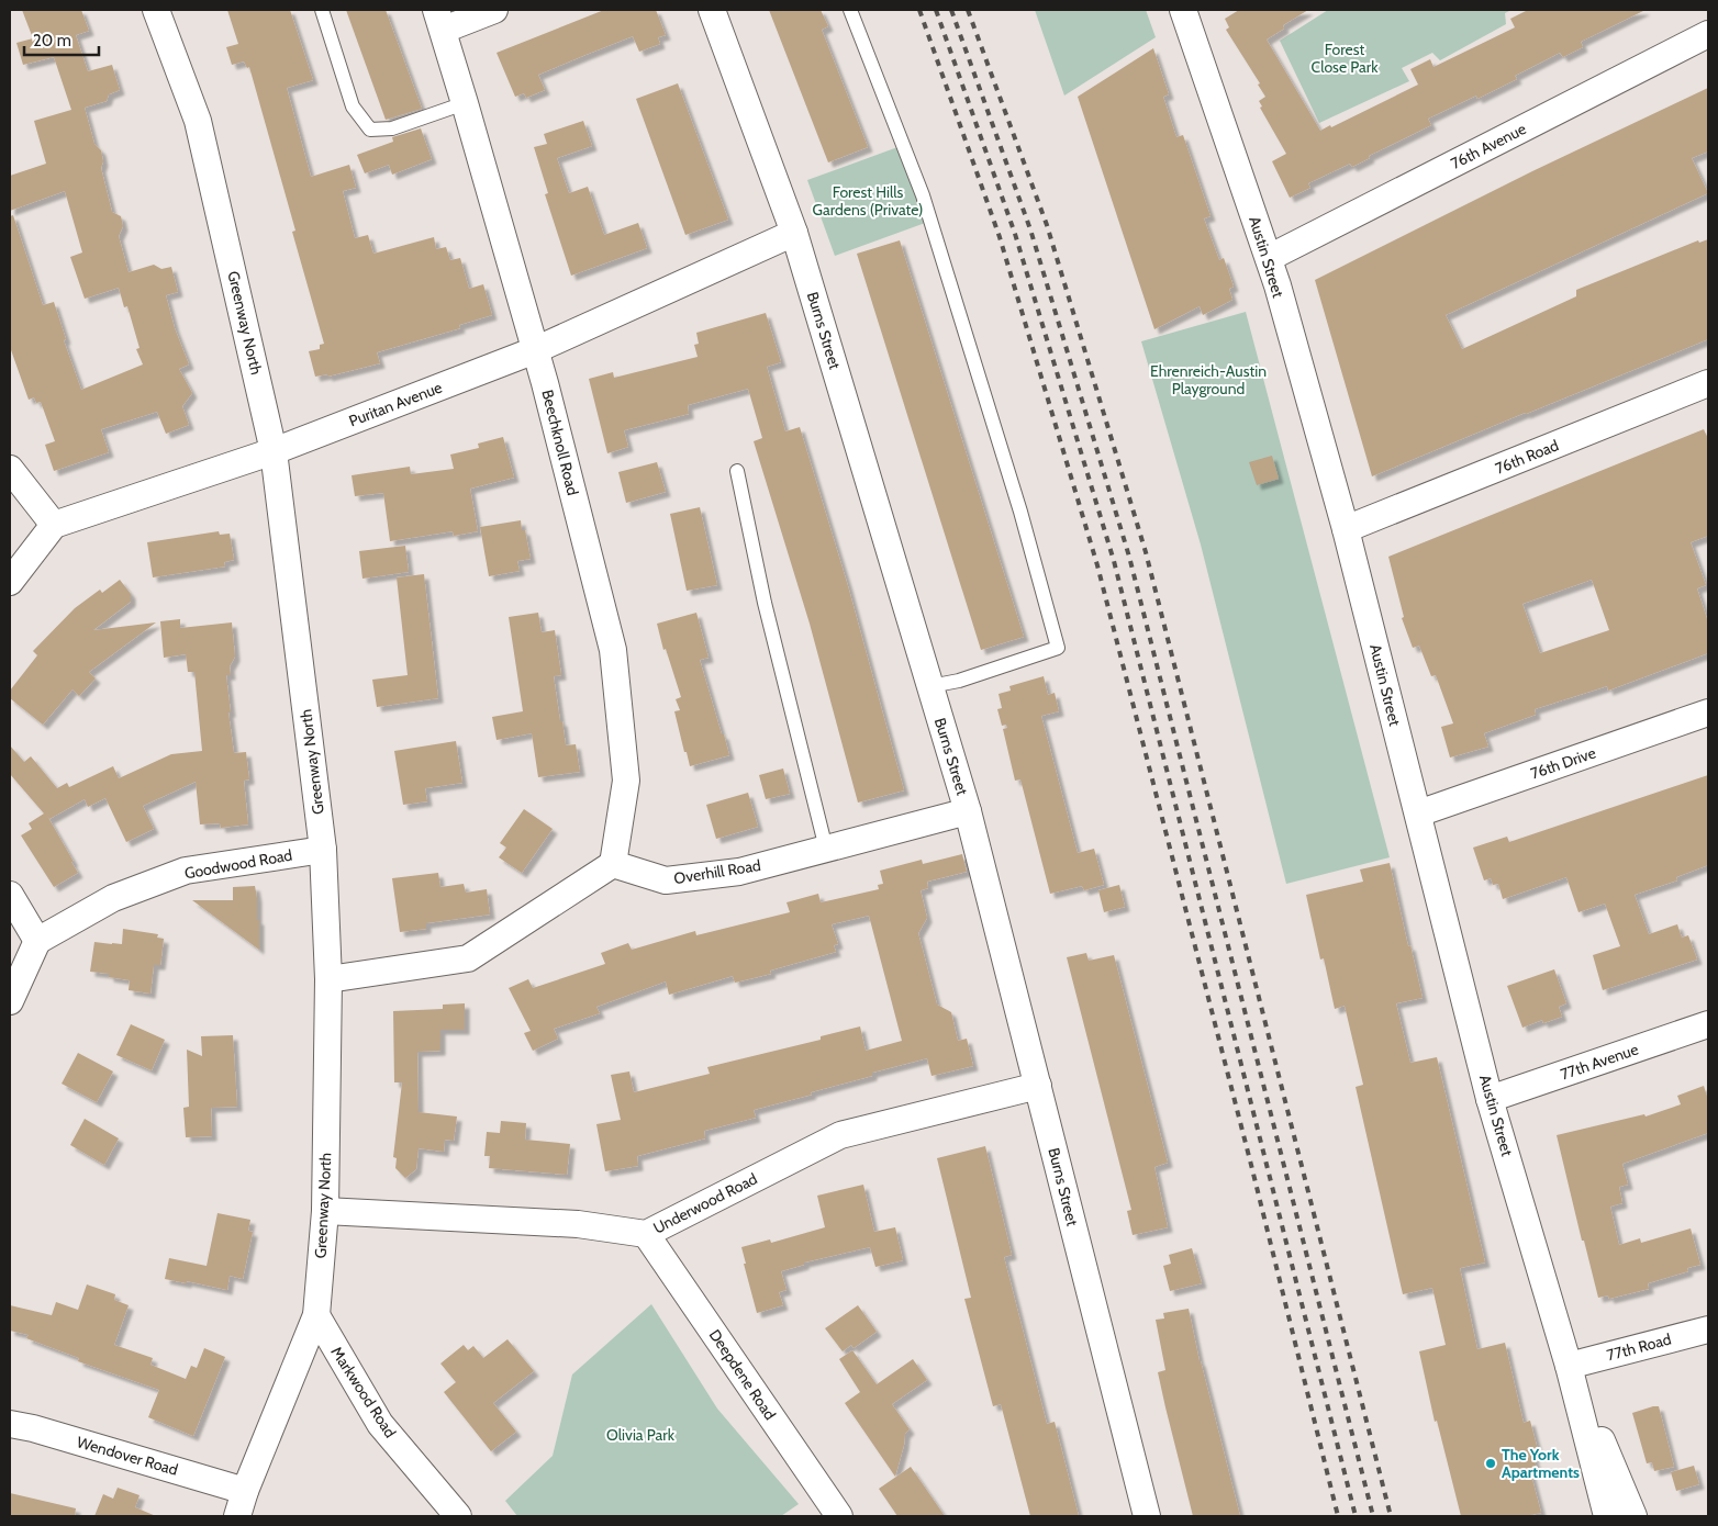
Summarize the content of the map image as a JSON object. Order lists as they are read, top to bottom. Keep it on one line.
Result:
{"streets":{"street":["76th Avenue","Austin Street","Greenway North","Burns Street","Puritan Avenue","Beechknoll Road","76th Road","76th Drive","Goodwood Road","Overhill Road","77th Avenue","Underwood Road","77th Road","Deepdene Road","Markwood Road","Wendover Road"]},"crossings":[["76th Avenue","Austin Street"],["Austin Street","76th Road"],["Austin Street","76th Drive"],["Austin Street","77th Avenue"],["Austin Street","77th Road"],["Greenway North","Puritan Avenue"],["Greenway North","Goodwood Road"],["Greenway North","Underwood Road"],["Greenway North","Markwood Road"],["Greenway North","Wendover Road"],["Burns Street","Puritan Avenue"],["Burns Street","Overhill Road"],["Burns Street","Underwood Road"],["Puritan Avenue","Beechknoll Road"],["Beechknoll Road","Overhill Road"],["Underwood Road","Deepdene Road"]],"parks":["Forest Close Park","Forest Hills Gardens (Private)","Ehrenreich-Austin Playground","Olivia Park"],"places":["The York Apartments"],"scale_bar":"20 m"}
